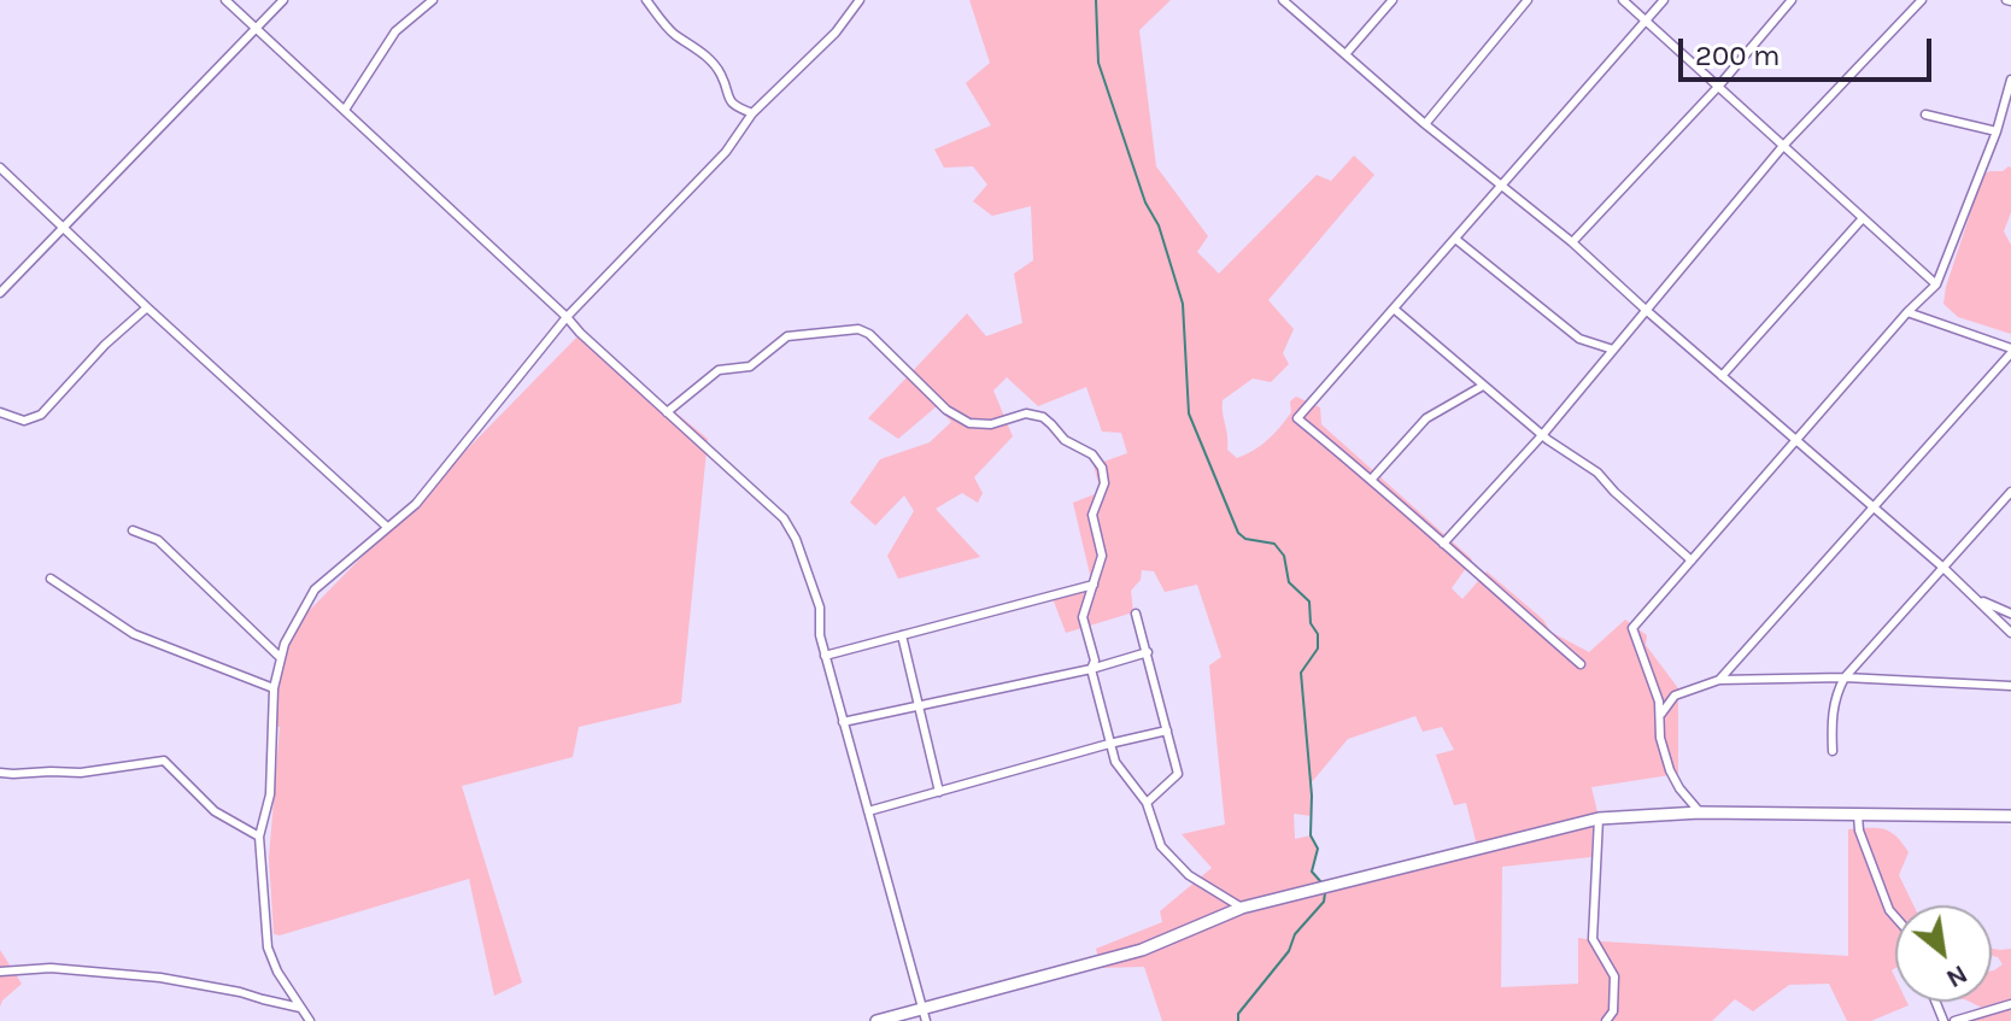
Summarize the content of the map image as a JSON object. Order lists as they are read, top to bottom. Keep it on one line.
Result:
{"scale_bar":"200 m","north":"bottom right"}
